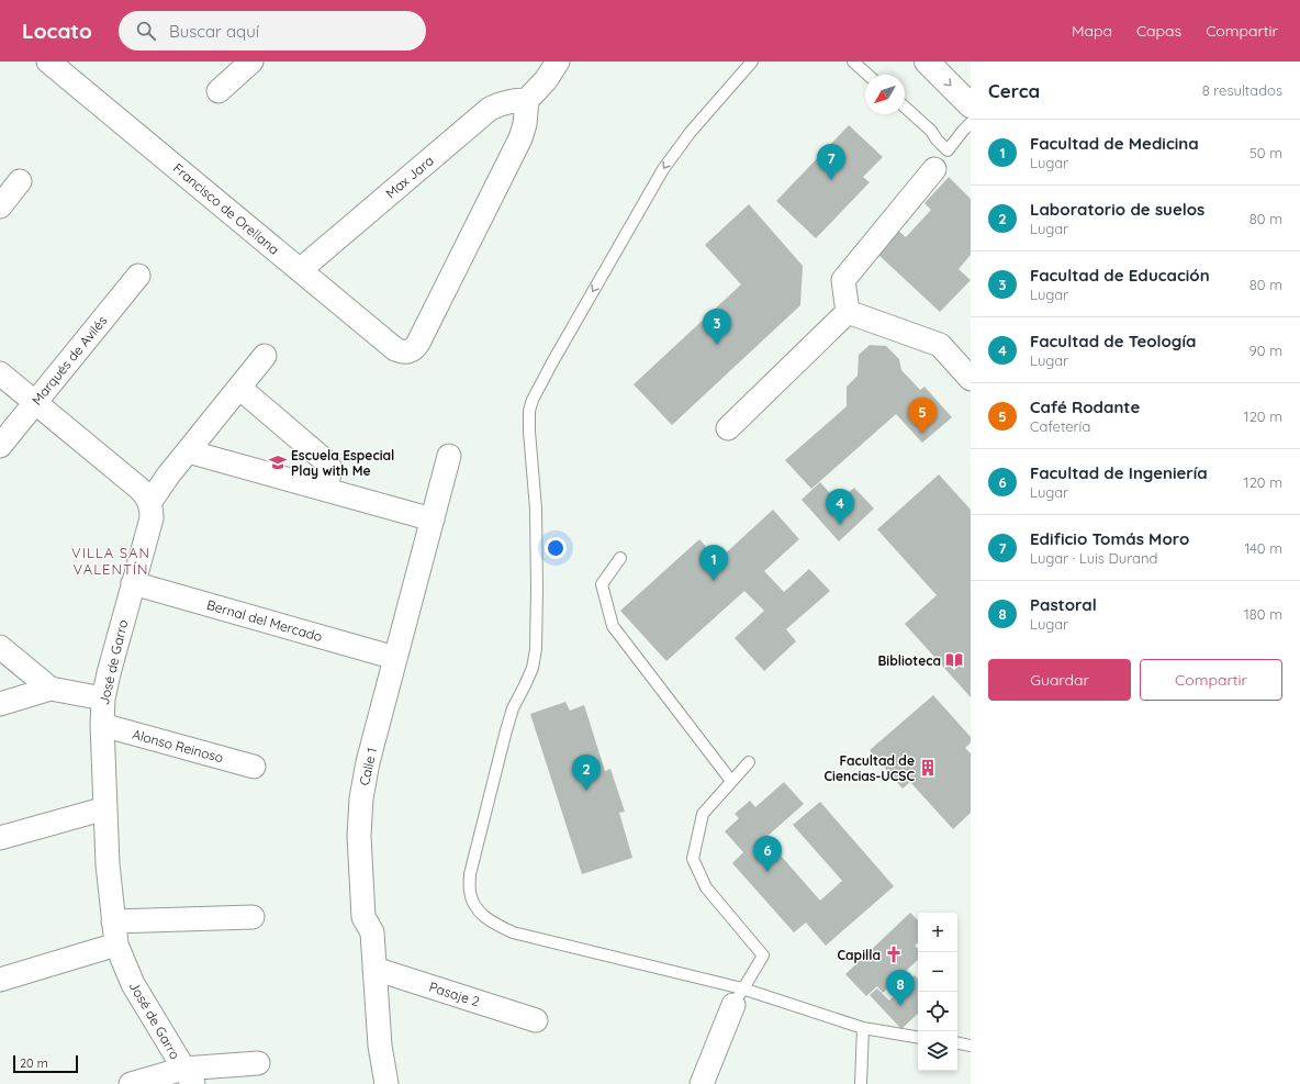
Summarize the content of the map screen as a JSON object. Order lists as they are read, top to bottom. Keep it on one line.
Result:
{"streets":{"street":["Max Jara","Francisco de Orellana","Marqués de Avilés","Bernal del Mercado","José de Garro","Alonso Reinoso","Calle 1","Pasaje 2"]},"crossings":[["Max Jara","Francisco de Orellana"],["Bernal del Mercado","José de Garro"],["Bernal del Mercado","Calle 1"],["José de Garro","Alonso Reinoso"],["Calle 1","Pasaje 2"]],"districts":["VILLA SAN VALENTÍN"],"places":{"school or university":["Escuela Especial Play with Me"],"library":["Biblioteca"],"building":["Facultad de Ciencias-UCSC"],"church":["Capilla"]},"scale_bar":"20 m","north":"bottom left","page":{"header":"Locato","search":"Buscar aquí","nav":["Mapa","Capas","Compartir"],"heading":["Cerca","8 resultados"],"list":[{"mark":"1","name":"Facultad de Medicina","note":"Lugar","value":"50 m"},{"mark":"2","name":"Laboratorio de suelos","note":"Lugar","value":"80 m"},{"mark":"3","name":"Facultad de Educación","note":"Lugar","value":"80 m"},{"mark":"4","name":"Facultad de Teología","note":"Lugar","value":"90 m"},{"mark":"5","name":"Café Rodante","note":"Cafetería","value":"120 m"},{"mark":"6","name":"Facultad de Ingeniería","note":"Lugar","value":"120 m"},{"mark":"7","name":"Edificio Tomás Moro","note":"Lugar · Luis Durand","value":"140 m"},{"mark":"8","name":"Pastoral","note":"Lugar","value":"180 m"}],"pins":["7","3","5","4","1","2","6","8"],"buttons":["Guardar","Compartir"],"map_buttons":["+","−"],"scale":"20 m"}}
